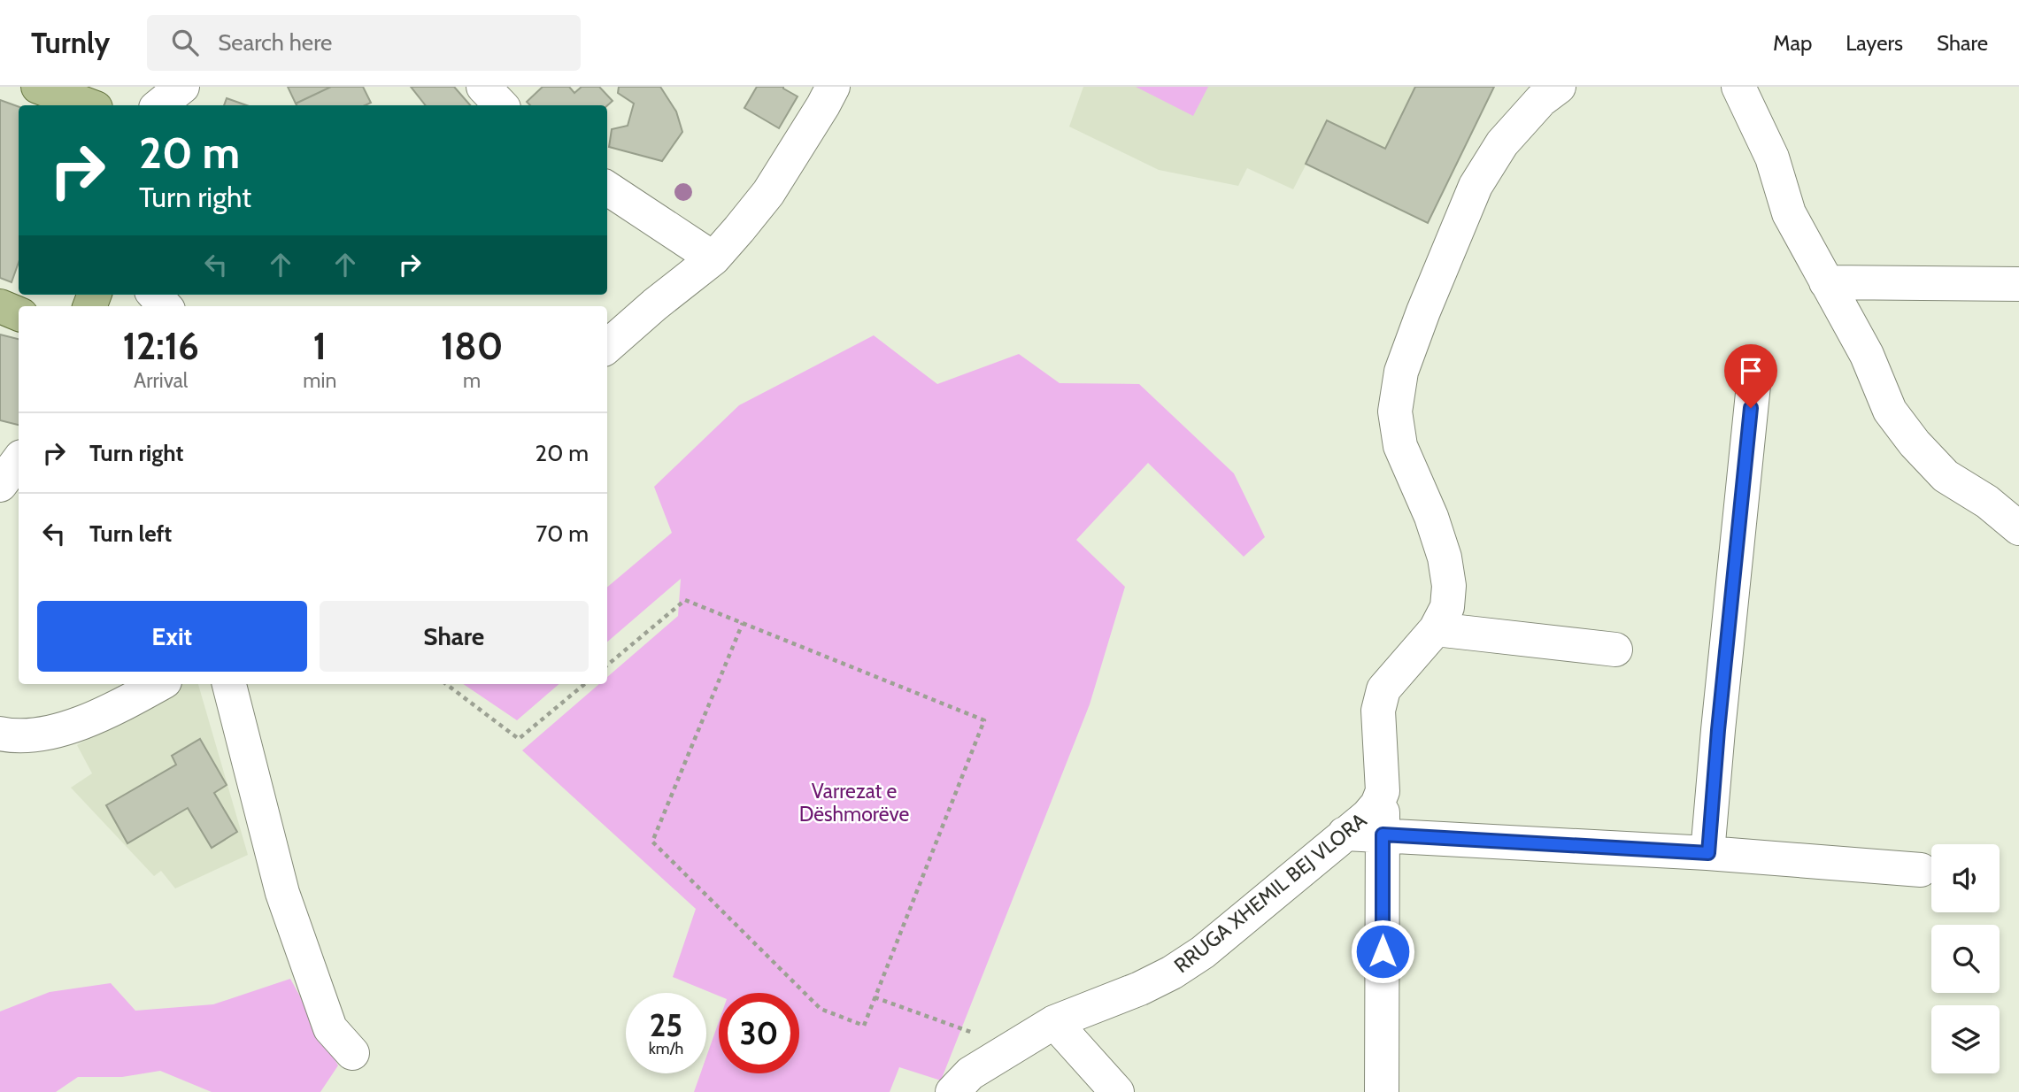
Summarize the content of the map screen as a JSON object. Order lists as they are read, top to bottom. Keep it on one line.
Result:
{"streets":{"street":["RRUGA XHEMIL BEJ VLORA"]},"parks":["Varrezat e Dëshmorëve"],"page":{"header":"Turnly","search":"Search here","nav":["Map","Layers","Share"],"turn":["20 m","Turn right"],"eta":["12:16","Arrival","1","min","180","m"],"list":[{"name":"Turn right","value":"20 m"},{"name":"Turn left","value":"70 m"}],"buttons":["Exit","Share"],"speed":"25 km/h","limit":"30"}}
